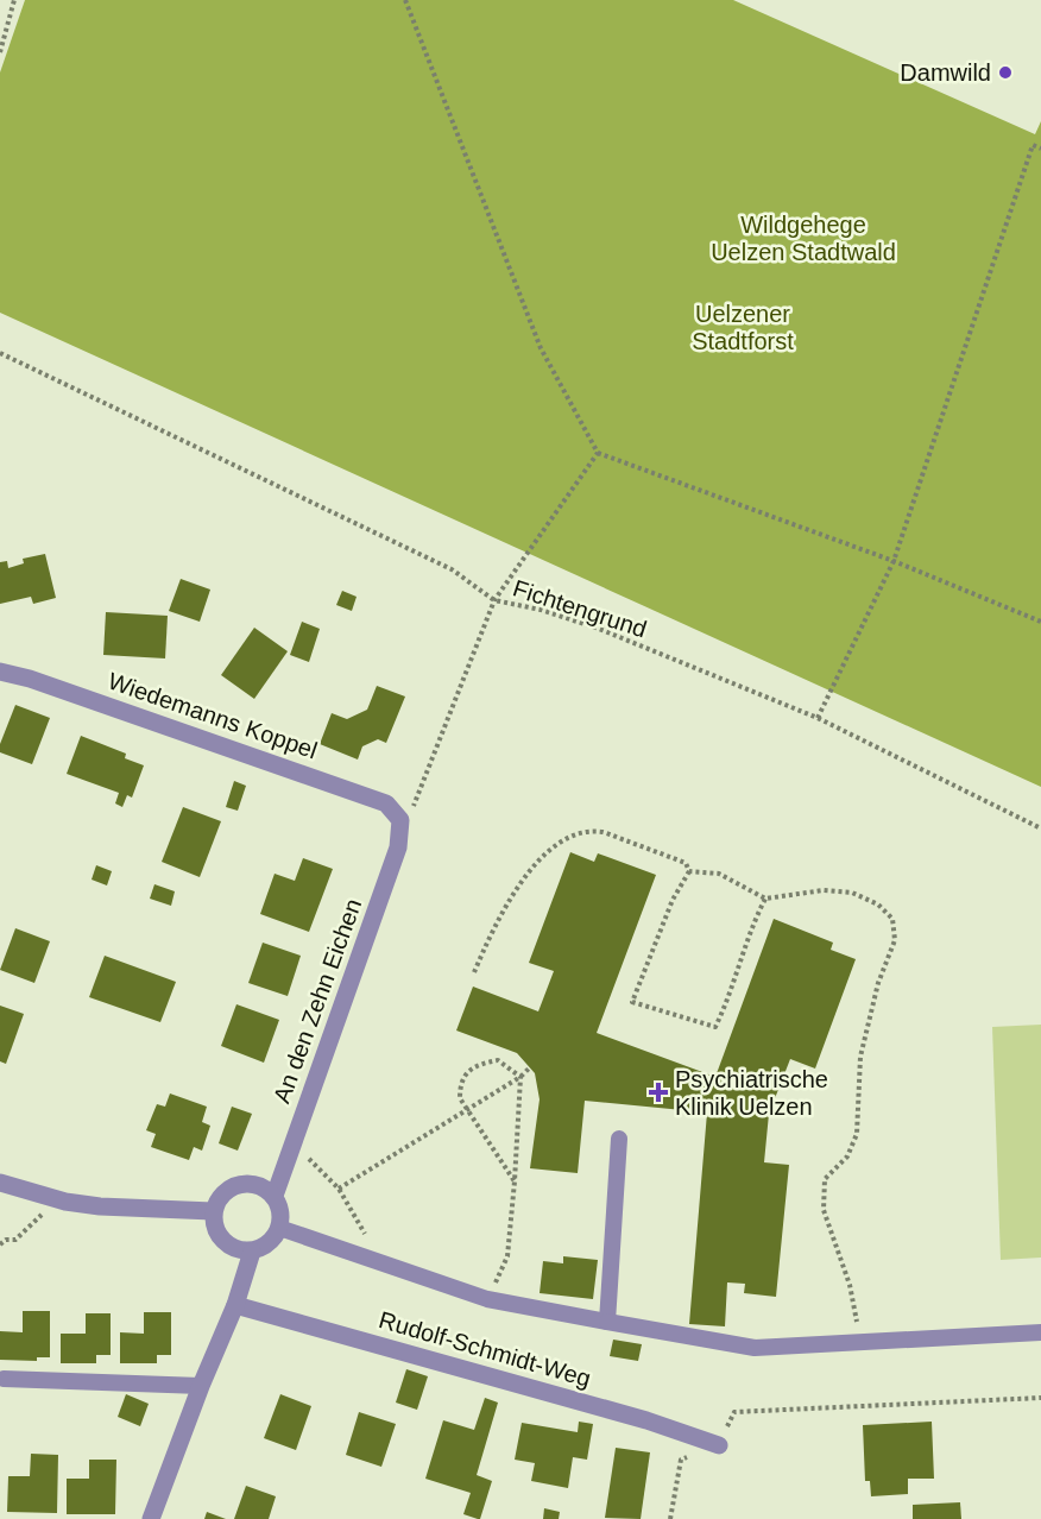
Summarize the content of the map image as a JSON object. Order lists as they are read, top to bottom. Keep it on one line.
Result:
{"streets":{"street":["Wiedemanns Koppel","An den Zehn Eichen","Rudolf-Schmidt-Weg"],"path":["Fichtengrund"]},"crossings":[["Wiedemanns Koppel","An den Zehn Eichen"]],"parks":["Wildgehege Uelzen Stadtwald","Uelzener Stadtforst"],"places":{"other":["Damwild"],"health":["Psychiatrische Klinik Uelzen"]}}
